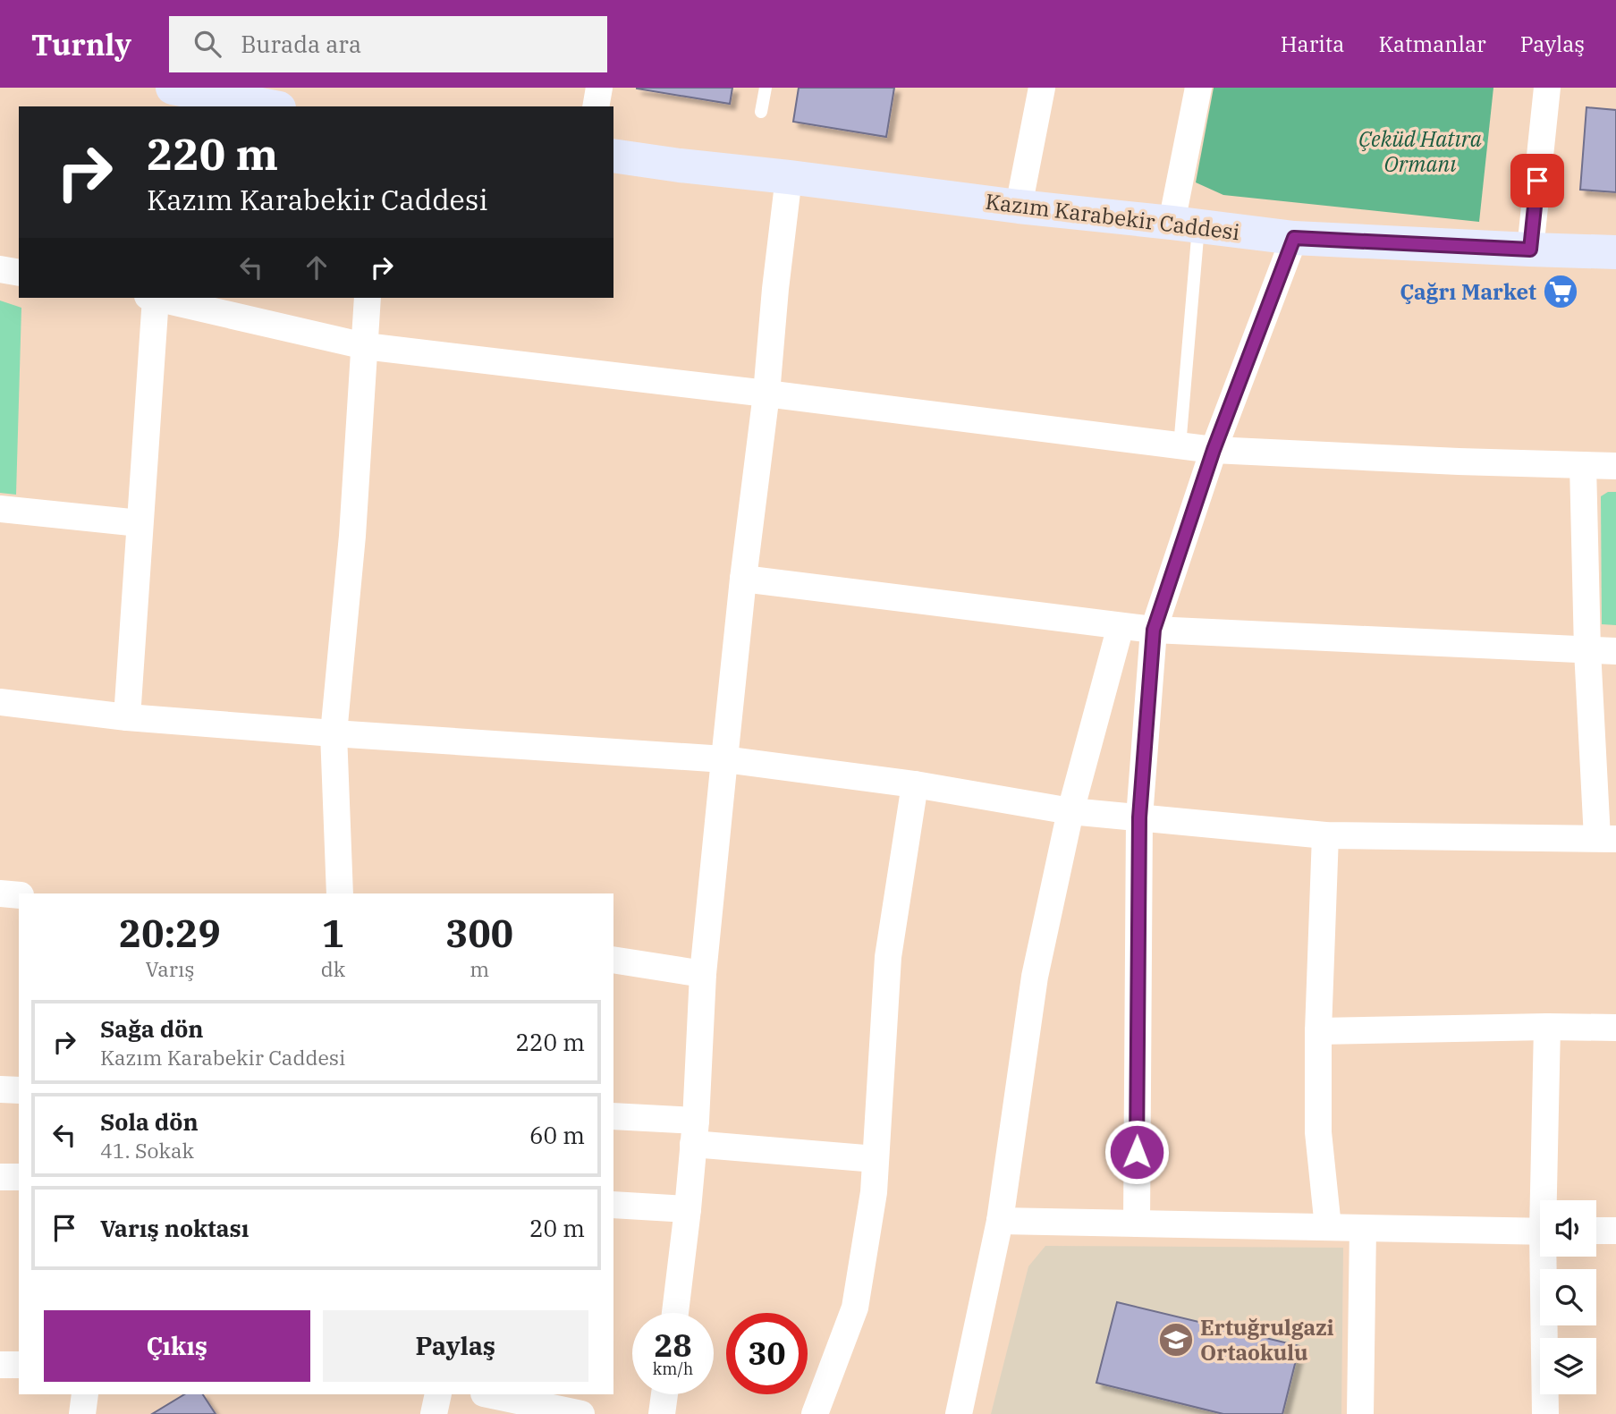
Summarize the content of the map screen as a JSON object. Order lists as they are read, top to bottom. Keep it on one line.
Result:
{"streets":{"street":["Kazım Karabekir Caddesi"]},"parks":["Çeküd Hatıra Ormanı"],"places":{"supermarket":["Çağrı Market"],"school or university":["Ertuğrulgazi Ortaokulu"]},"page":{"header":"Turnly","search":"Burada ara","nav":["Harita","Katmanlar","Paylaş"],"turn":["220 m","Kazım Karabekir Caddesi"],"eta":["20:29","Varış","1","dk","300","m"],"list":[{"name":"Sağa dön","note":"Kazım Karabekir Caddesi","value":"220 m"},{"name":"Sola dön","note":"41. Sokak","value":"60 m"},{"name":"Varış noktası","value":"20 m"}],"buttons":["Çıkış","Paylaş"],"speed":"28 km/h","limit":"30"}}
